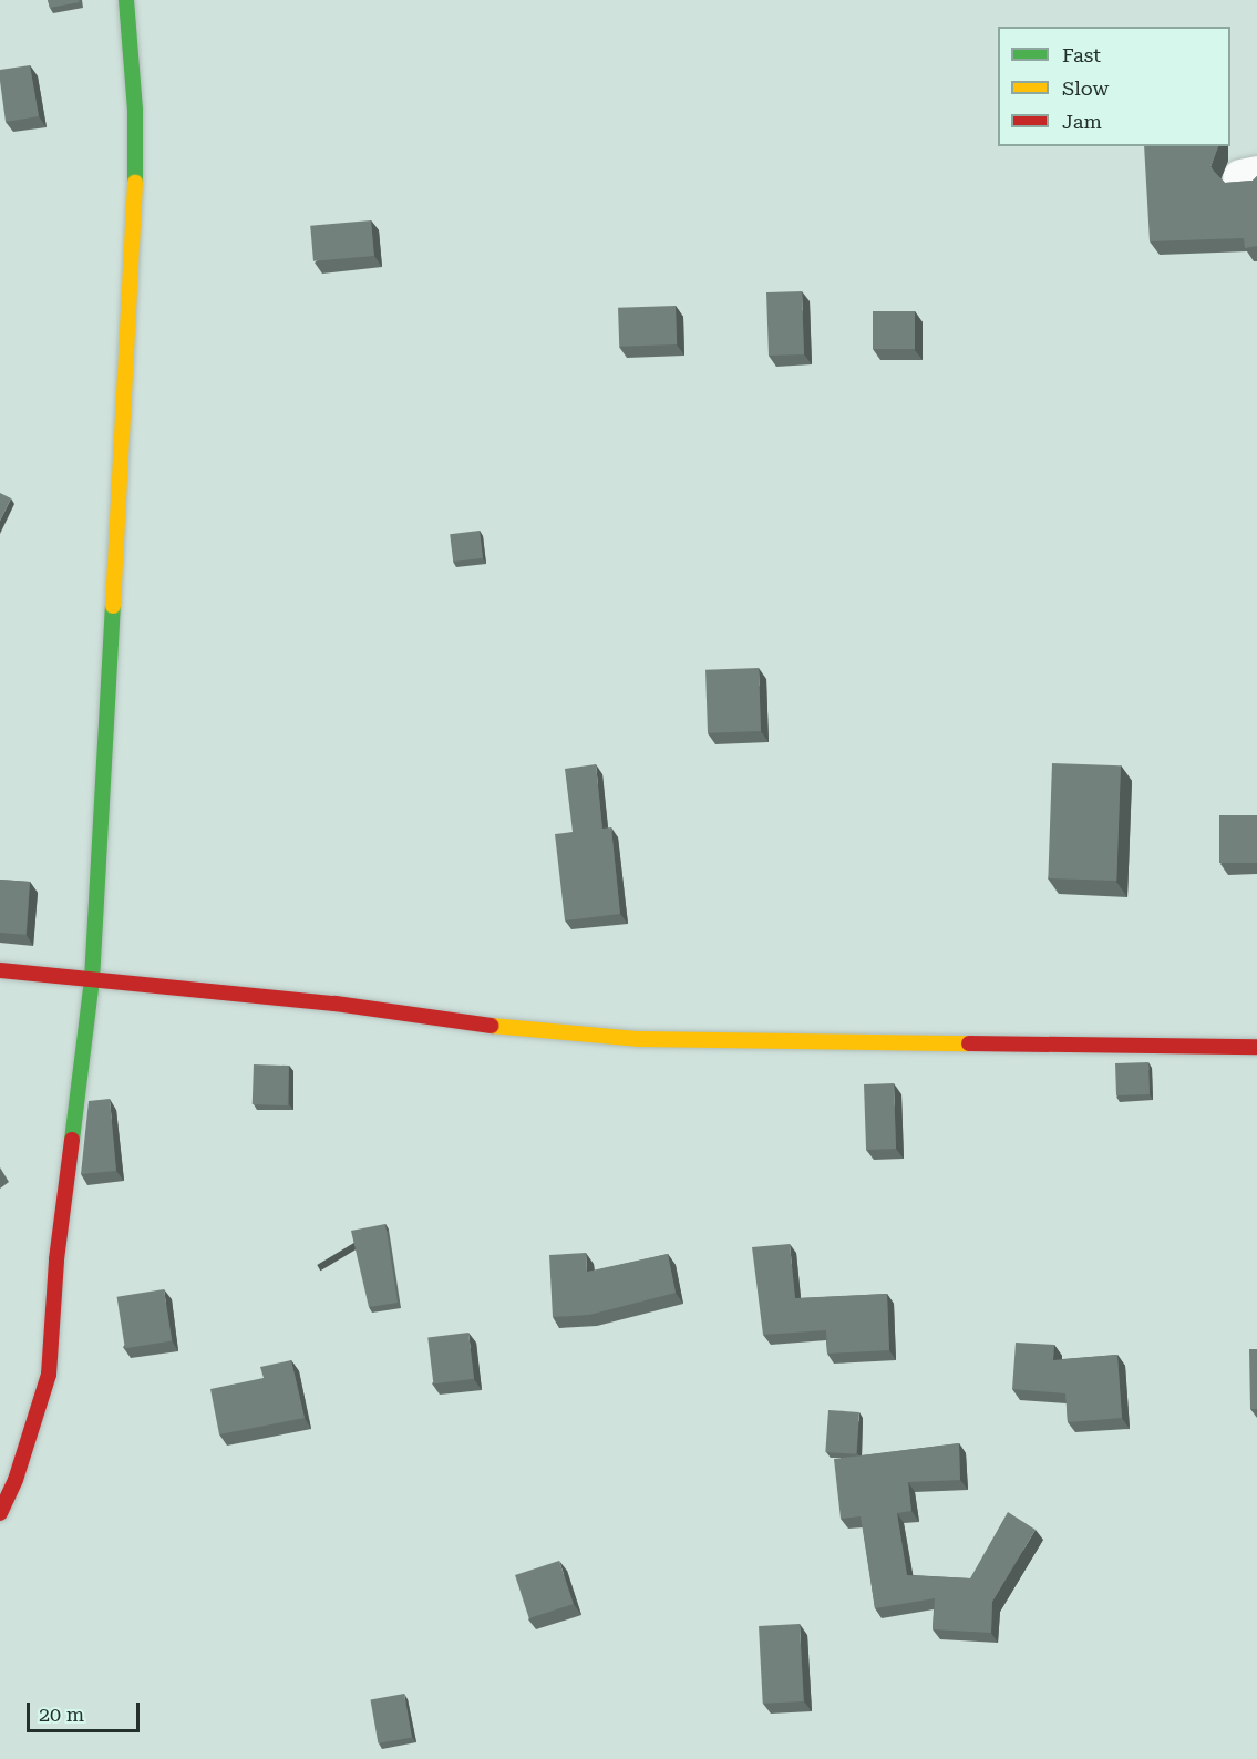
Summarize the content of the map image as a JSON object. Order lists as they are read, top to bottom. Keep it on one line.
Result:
{"legend":["Fast","Slow","Jam"],"scale_bar":"20 m"}
